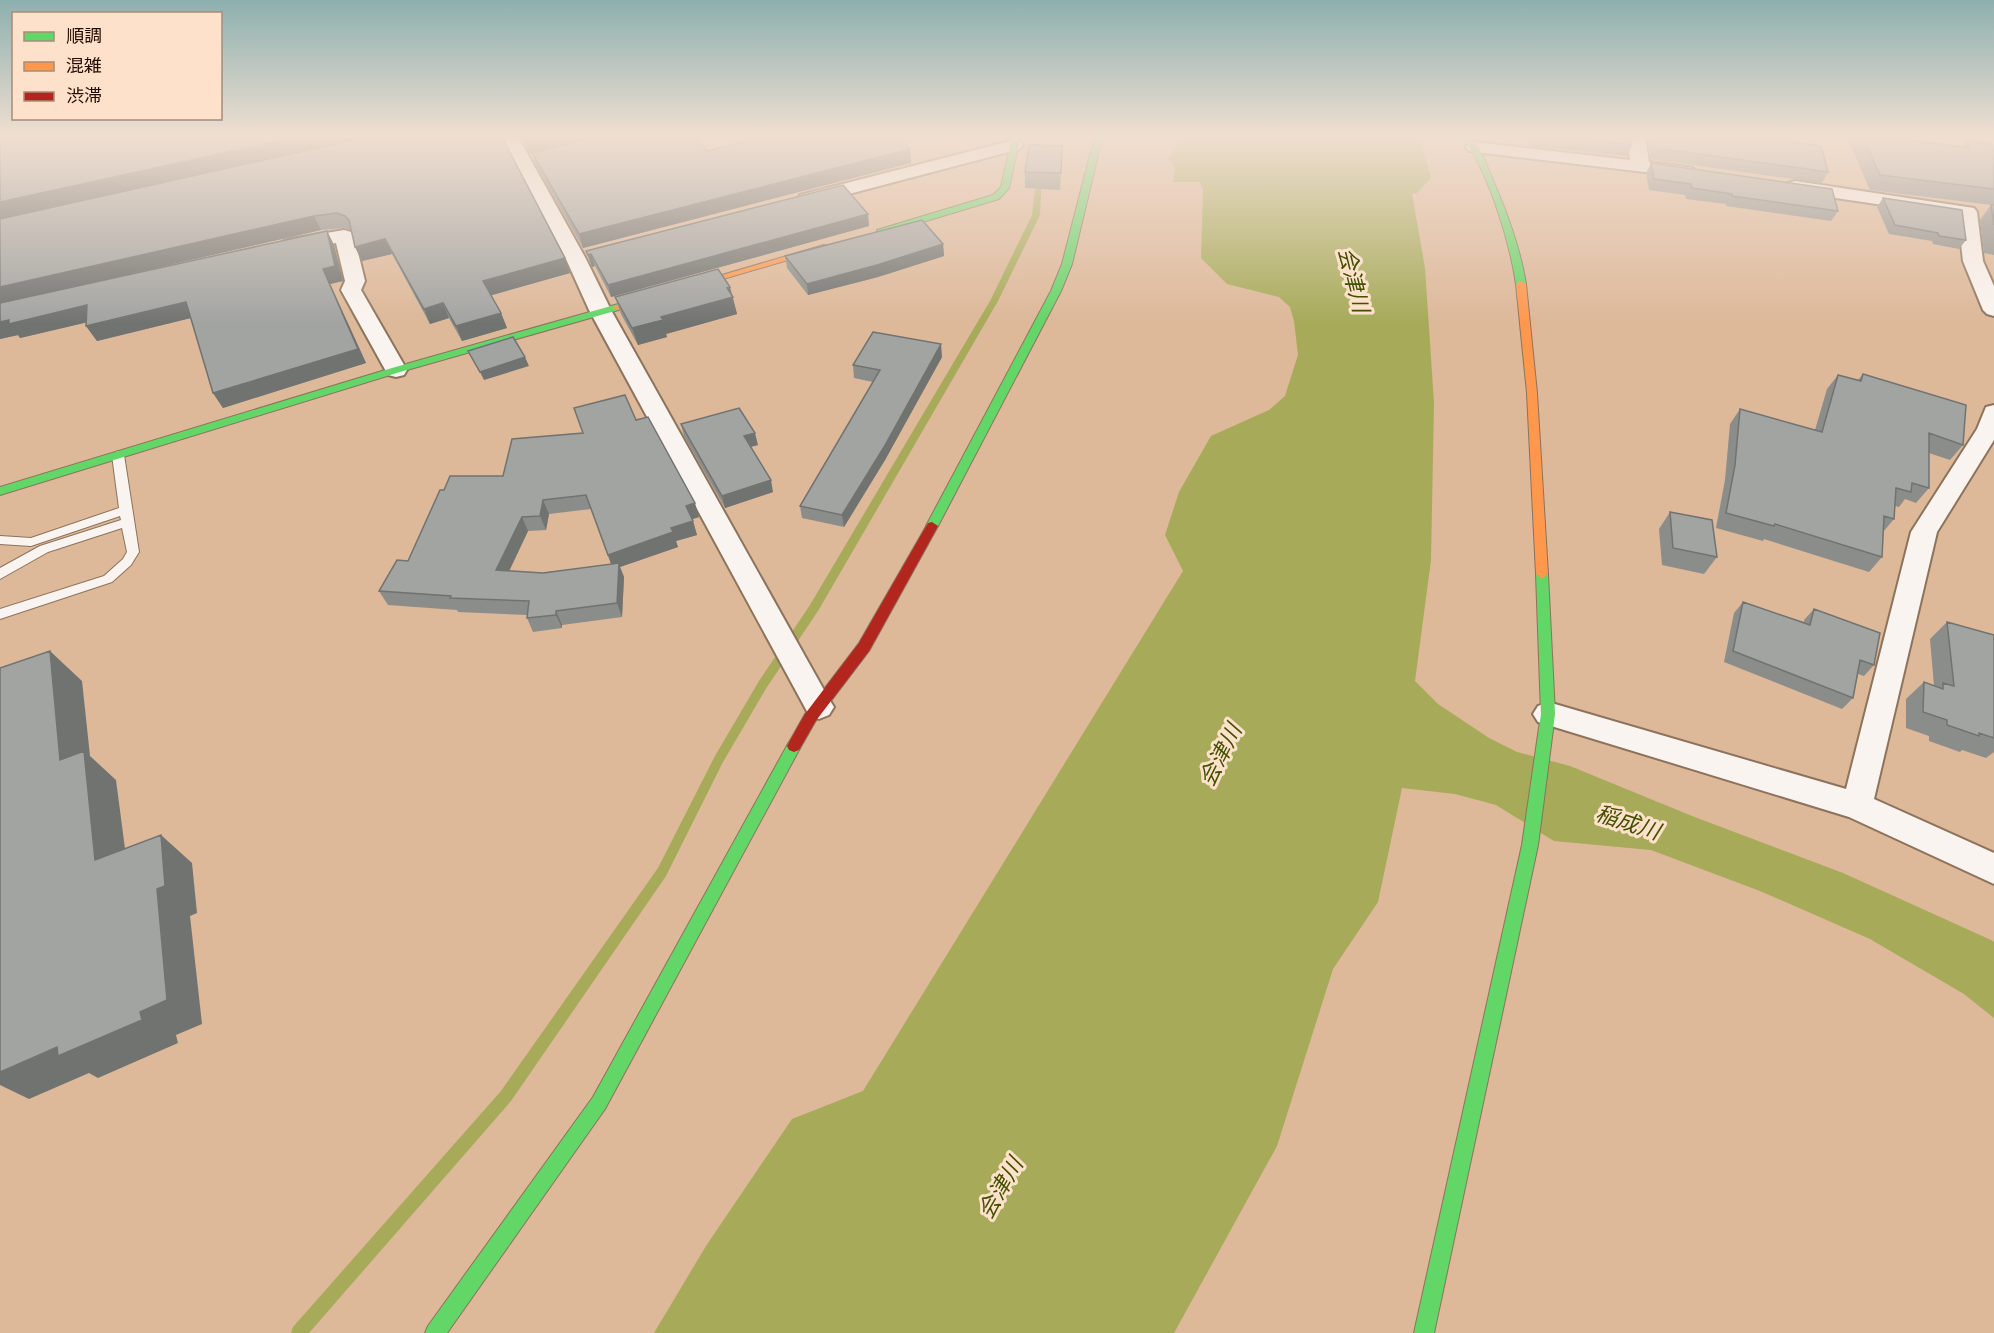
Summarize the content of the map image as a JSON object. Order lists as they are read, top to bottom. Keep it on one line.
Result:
{"water":["会津川","稲成川"],"legend":["順調","混雑","渋滞"]}
